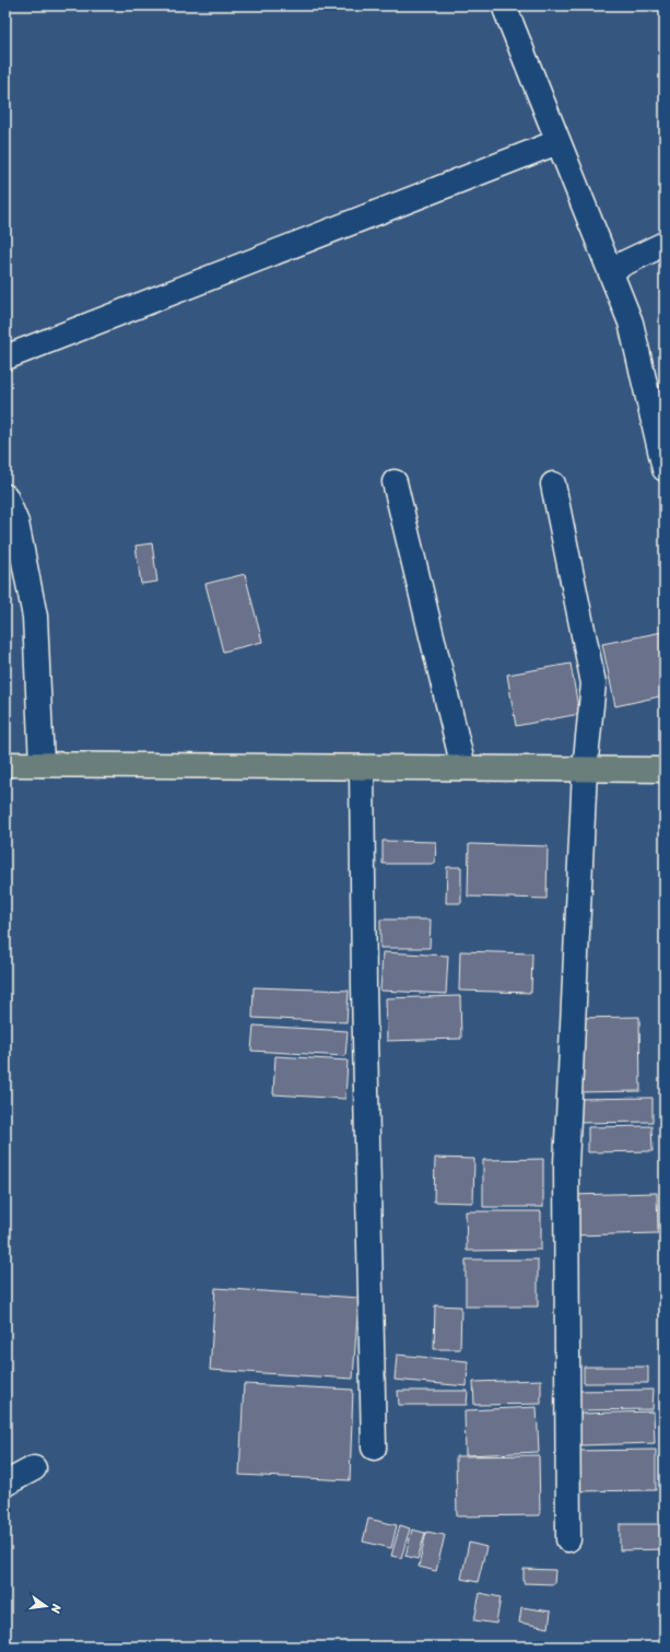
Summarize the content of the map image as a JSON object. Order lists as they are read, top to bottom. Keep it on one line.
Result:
{"north":"right"}
